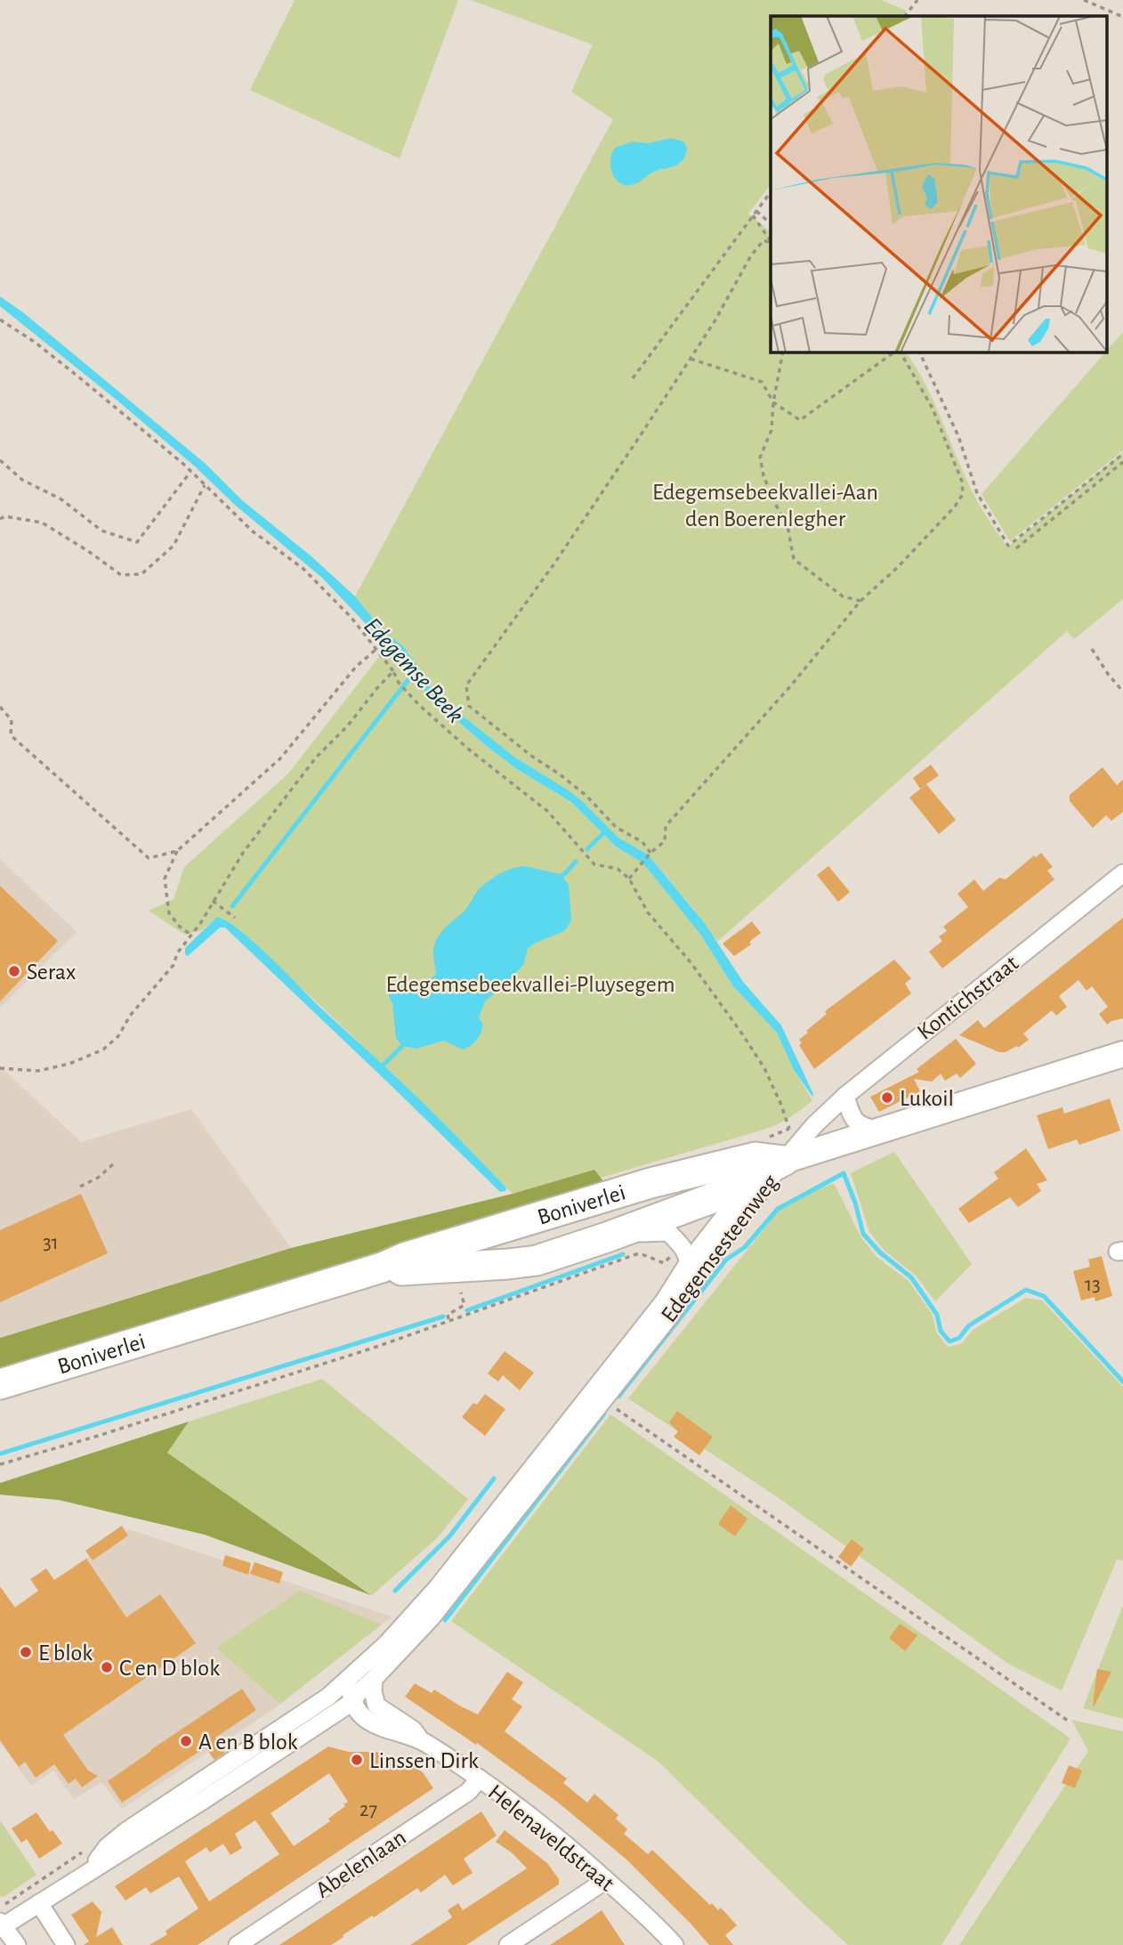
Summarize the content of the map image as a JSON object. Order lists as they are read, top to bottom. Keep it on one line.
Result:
{"streets":{"highway":["Boniverlei"],"street":["Kontichstraat","Edegemsesteenweg","Helenaveldstraat","Abelenlaan"]},"crossings":[["Kontichstraat","Boniverlei"],["Kontichstraat","Edegemsesteenweg"],["Boniverlei","Edegemsesteenweg"],["Edegemsesteenweg","Helenaveldstraat"],["Helenaveldstraat","Abelenlaan"]],"water":["Edegemse Beek"],"parks":["Edegemsebeekvallei-Aan den Boerenlegher","Edegemsebeekvallei-Pluysegem"],"places":["Serax","Lukoil","E blok","C en D blok","A en B blok","Linssen Dirk"],"house_numbers":["31","13","27"]}
